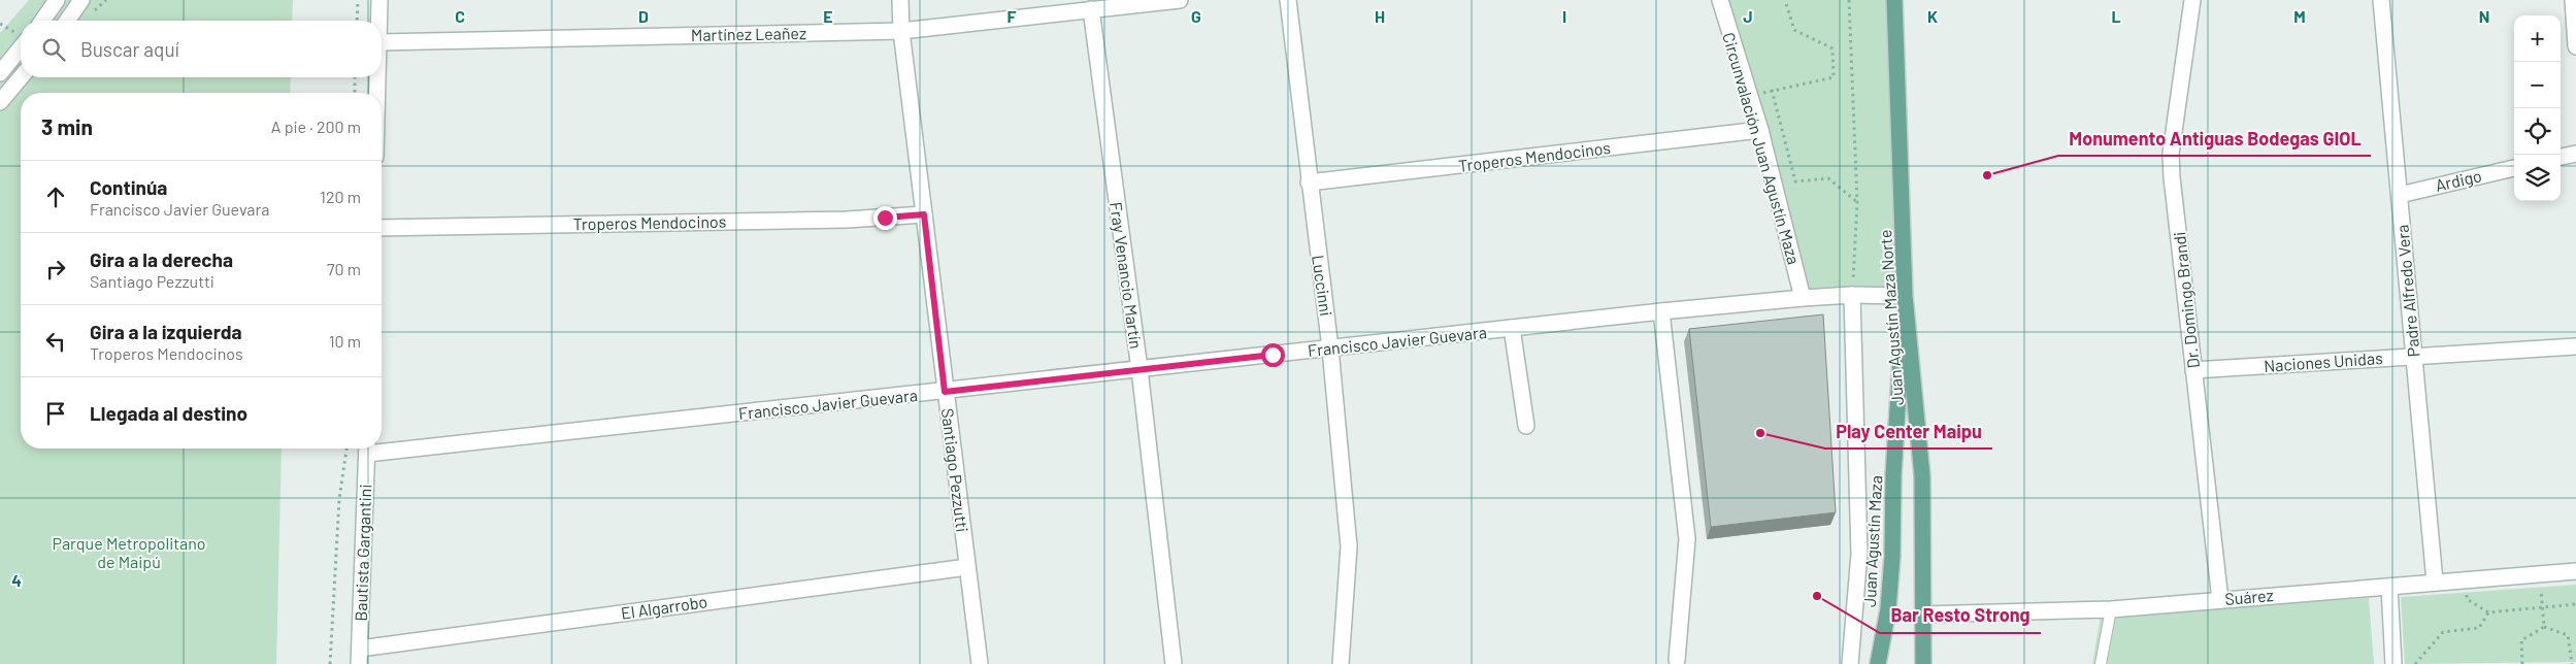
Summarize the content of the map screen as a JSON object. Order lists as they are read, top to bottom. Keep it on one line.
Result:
{"streets":{"main road":["Juan Agustín Maza Norte","Juan Agustín Maza"],"street":["Martínez Leañez","Circunvalación Juan Agustín Maza","Troperos Mendocinos","Ardigo","Fray Venancio Martín","Luccinni","Padre Alfredo Vera","Dr. Domingo Brandi","Francisco Javier Guevara","Naciones Unidas","Santiago Pezzutti","Bautista Gargantini","Suárez","El Algarrobo"]},"crossings":[["Martínez Leañez","Fray Venancio Martín"],["Martínez Leañez","Santiago Pezzutti"],["Circunvalación Juan Agustín Maza","Troperos Mendocinos"],["Circunvalación Juan Agustín Maza","Francisco Javier Guevara"],["Troperos Mendocinos","Luccinni"],["Troperos Mendocinos","Santiago Pezzutti"],["Ardigo","Padre Alfredo Vera"],["Fray Venancio Martín","Francisco Javier Guevara"],["Luccinni","Francisco Javier Guevara"],["Padre Alfredo Vera","Naciones Unidas"],["Padre Alfredo Vera","Suárez"],["Dr. Domingo Brandi","Naciones Unidas"],["Dr. Domingo Brandi","Suárez"],["Juan Agustín Maza Norte","Francisco Javier Guevara"],["Juan Agustín Maza Norte","Juan Agustín Maza"],["Juan Agustín Maza Norte","Suárez"],["Francisco Javier Guevara","Santiago Pezzutti"],["Francisco Javier Guevara","Juan Agustín Maza"],["Santiago Pezzutti","El Algarrobo"],["Bautista Gargantini","El Algarrobo"]],"parks":["Parque Metropolitano de Maipú"],"places":["Monumento Antiguas Bodegas GIOL","Play Center Maipu","Bar Resto Strong"],"page":{"map_buttons":["+","−"],"search":"Buscar aquí","heading":["3 min","A pie · 200 m"],"list":[["Continúa","Francisco Javier Guevara","120 m"],["Gira a la derecha","Santiago Pezzutti","70 m"],["Gira a la izquierda","Troperos Mendocinos","10 m"],"Llegada al destino"]},"grid":{"columns":["C","D","E","F","G","H","I","J","K","L","M","N"],"rows":["4"]}}
